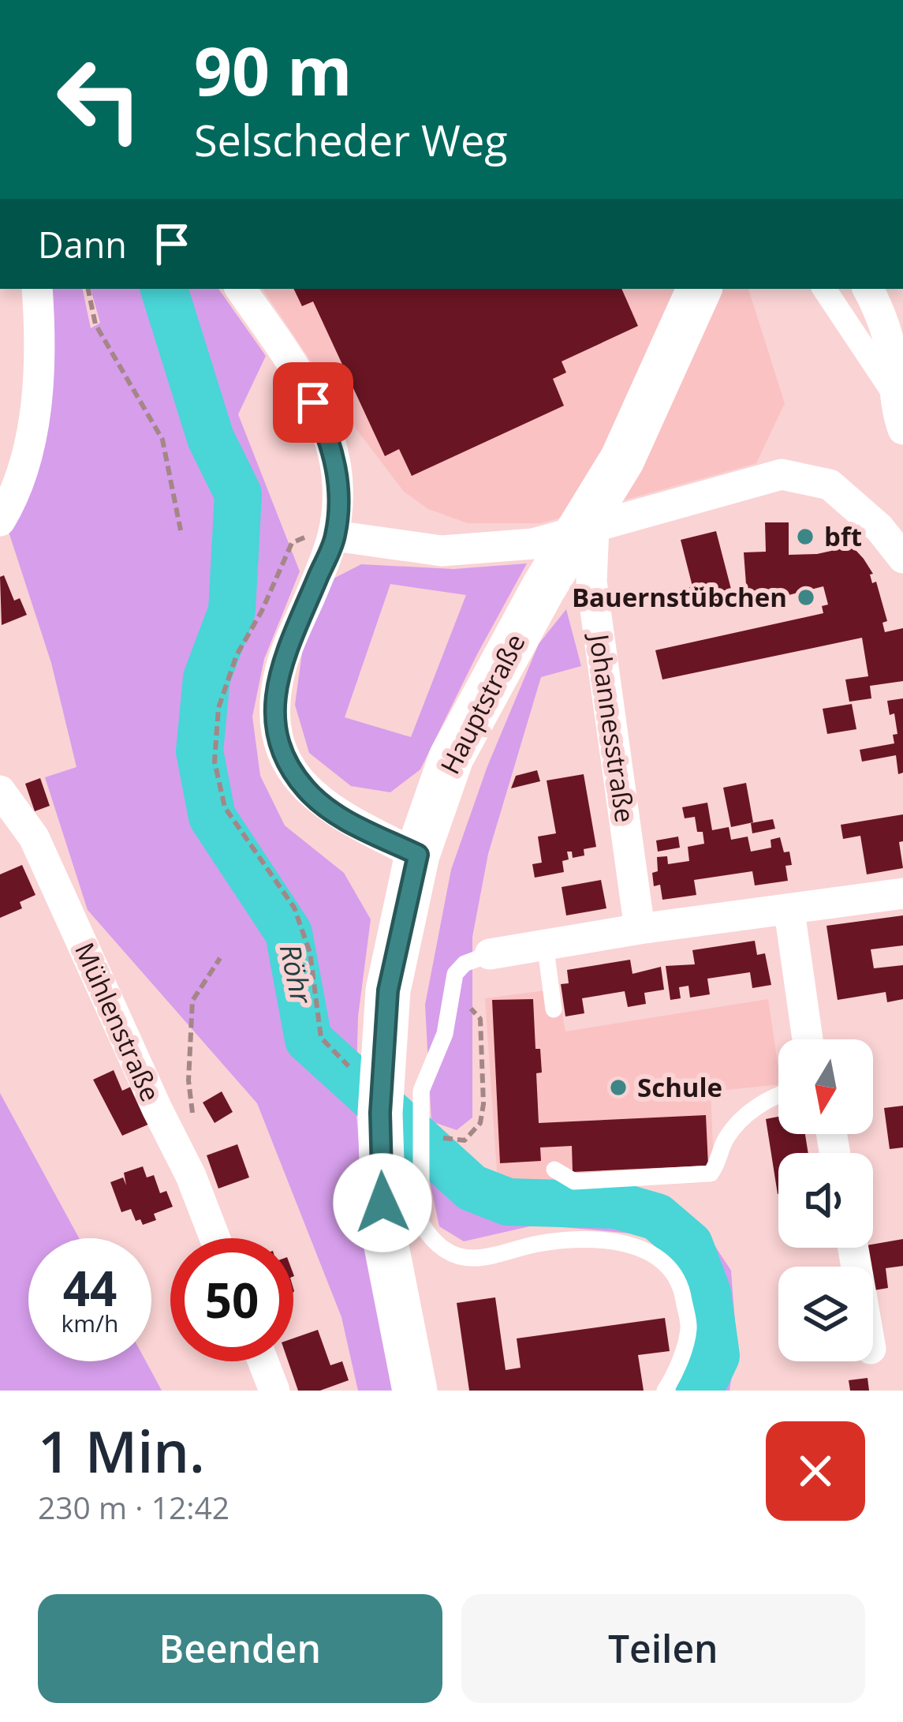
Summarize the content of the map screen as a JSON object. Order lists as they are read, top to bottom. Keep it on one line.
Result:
{"streets":{"main road":["Hauptstraße"],"street":["Johannesstraße","Mühlenstraße"]},"water":["Röhr"],"places":["bft","Bauernstübchen","Schule"],"north":"bottom","page":{"turn":["90 m","Selscheder Weg"],"then":"Dann","speed":"44 km/h","limit":"50","heading":["1 Min.","230 m · 12:42"],"buttons":["Beenden","Teilen"]}}
